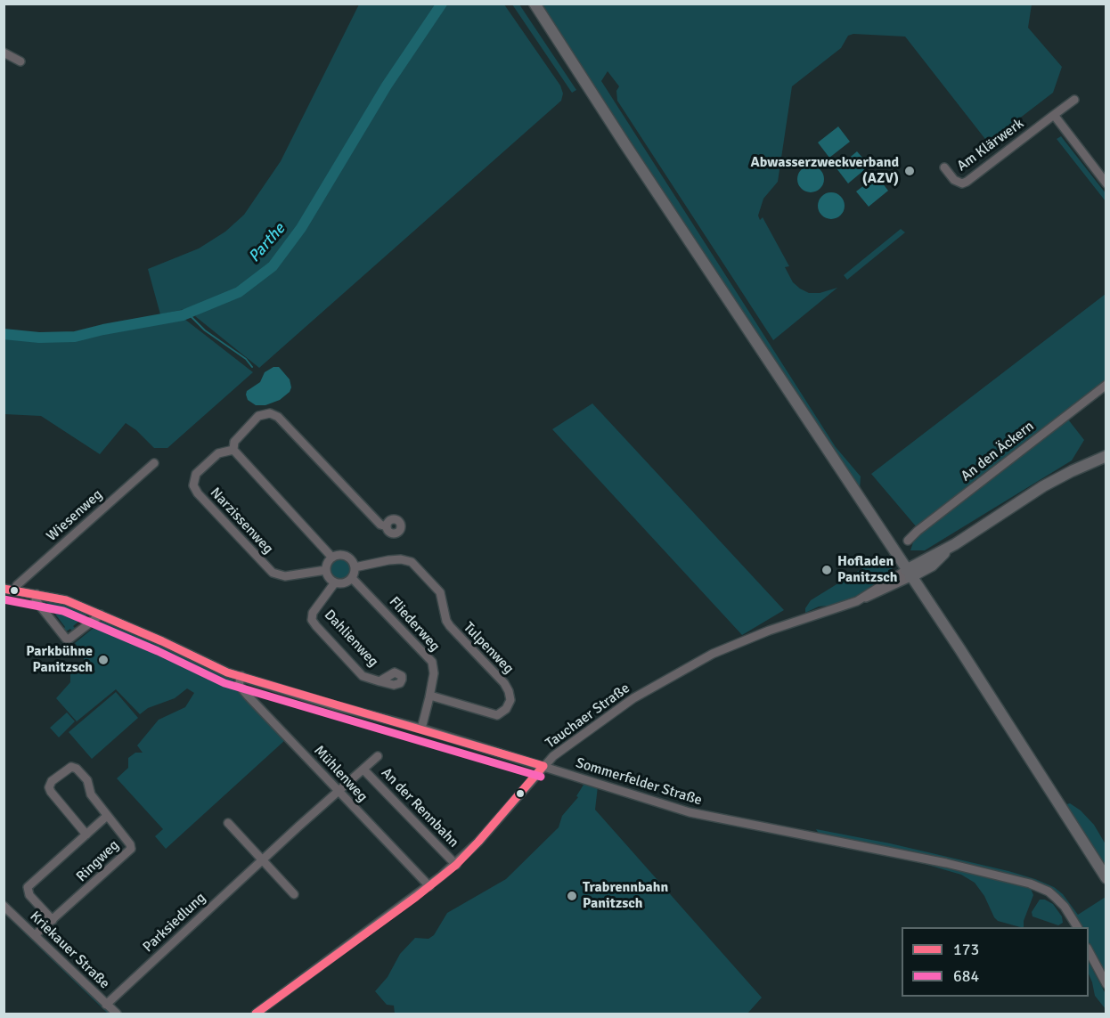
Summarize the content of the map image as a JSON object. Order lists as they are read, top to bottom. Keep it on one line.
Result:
{"streets":{"street":["Am Klärwerk","An den Äckern","Wiesenweg","Narzissenweg","Fliederweg","Dahlienweg","Tulpenweg","Tauchaer Straße","Mühlenweg","Sommerfelder Straße","An der Rennbahn","Ringweg","Parksiedlung","Kriekauer Straße"]},"crossings":[["Wiesenweg","Sommerfelder Straße"],["Narzissenweg","Fliederweg"],["Narzissenweg","Dahlienweg"],["Narzissenweg","Tulpenweg"],["Fliederweg","Dahlienweg"],["Fliederweg","Tulpenweg"],["Fliederweg","Sommerfelder Straße"],["Dahlienweg","Tulpenweg"],["Tauchaer Straße","Mühlenweg"],["Tauchaer Straße","Sommerfelder Straße"],["Tauchaer Straße","An der Rennbahn"],["Mühlenweg","Sommerfelder Straße"],["Mühlenweg","Parksiedlung"],["An der Rennbahn","Parksiedlung"],["Ringweg","Kriekauer Straße"],["Parksiedlung","Kriekauer Straße"]],"water":["Parthe"],"places":["Abwasserzweckverband (AZV)","Hofladen Panitzsch","Parkbühne Panitzsch","Trabrennbahn Panitzsch"],"lines":["transit line 173","transit line 684"],"legend":["173","684"]}
